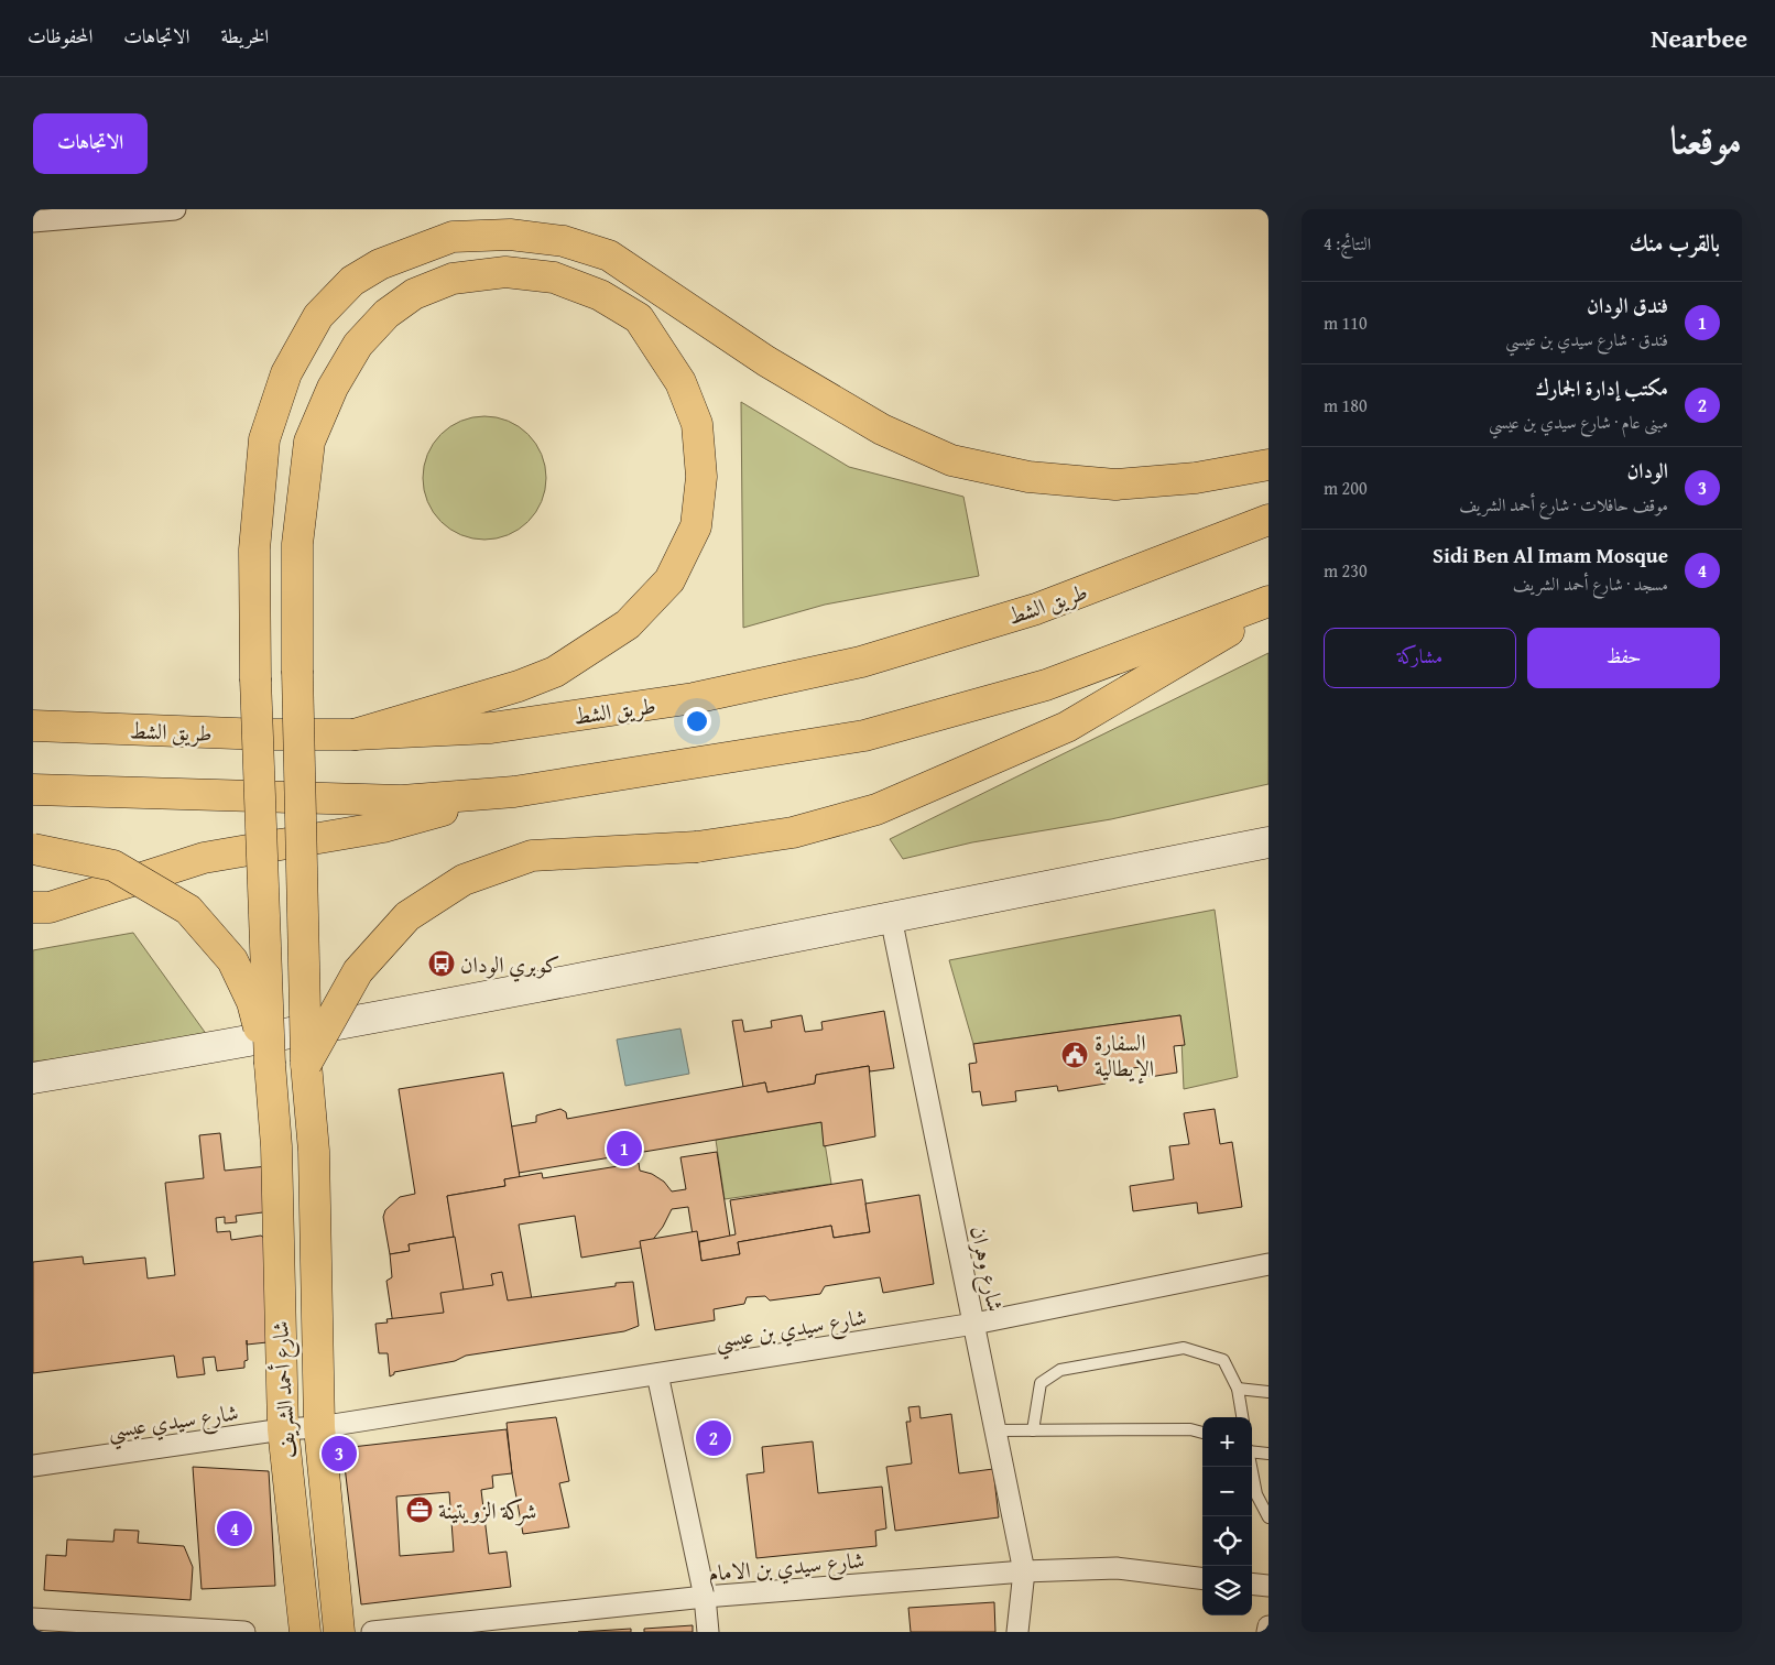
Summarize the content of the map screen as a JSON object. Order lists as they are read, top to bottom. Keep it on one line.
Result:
{"streets":{"highway":["طريق الشط","شارع أحمد الشريف"],"street":["شارع وهران","شارع سيدي بن عيسي","شارع سيدي عيسي","شارع سيدي بن الامام"]},"crossings":[["طريق الشط","شارع أحمد الشريف"],["شارع وهران","شارع سيدي بن عيسي"],["شارع وهران","شارع سيدي بن الامام"],["شارع سيدي بن عيسي","شارع أحمد الشريف"],["شارع سيدي بن عيسي","شارع سيدي عيسي"],["شارع أحمد الشريف","شارع سيدي عيسي"]],"places":{"bus stop":["كوبري الودان"],"public building":["السفارة الإيطالية"],"office":["شركة الزويتينة"]},"page":{"header":"Nearbee","nav":["الخريطة","الاتجاهات","المحفوظات"],"title":"موقعنا","buttons":["الاتجاهات",["حفظ","مشاركة"]],"heading":["بالقرب منك","النتائج: 4"],"list":[{"mark":"1","name":"فندق الودان","note":"فندق · شارع سيدي بن عيسي","value":"110 m"},{"mark":"2","name":"مكتب إدارة الجمارك","note":"مبنى عام · شارع سيدي بن عيسي","value":"180 m"},{"mark":"3","name":"الودان","note":"موقف حافلات · شارع أحمد الشريف","value":"200 m"},{"mark":"4","name":"Sidi Ben Al Imam Mosque","note":"مسجد · شارع أحمد الشريف","value":"230 m"}],"pins":["1","2","3","4"],"map_buttons":["+","−"]}}
